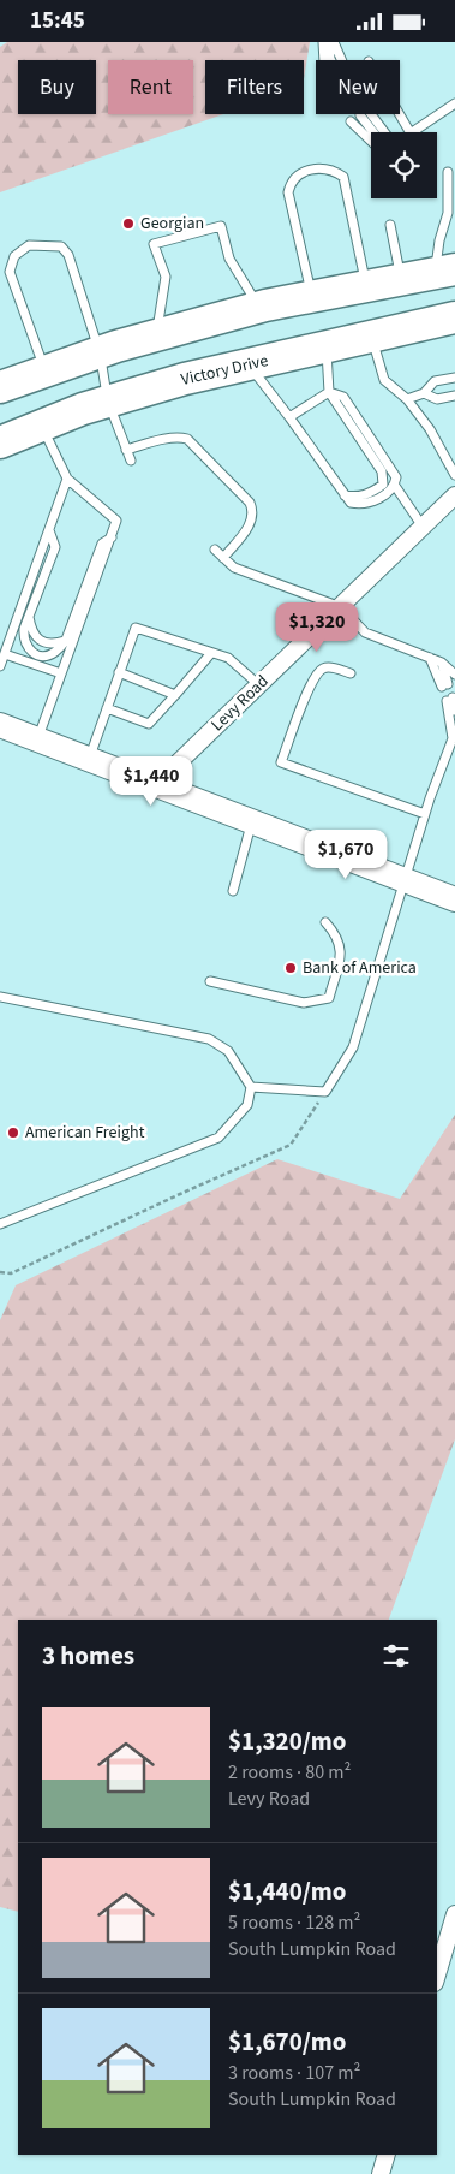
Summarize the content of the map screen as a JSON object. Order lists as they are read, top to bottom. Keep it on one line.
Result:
{"streets":{"highway":["Victory Drive"],"street":["Levy Road"]},"places":["Georgian","Bank of America","American Freight"],"page":{"status":"15:45","chip":["Buy","Rent","Filters","New"],"price":["$1,320","$1,440","$1,670"],"heading":"3 homes","list":[{"name":"$1,320/mo","note":"2 rooms · 80 m² · Levy Road"},{"name":"$1,440/mo","note":"5 rooms · 128 m² · South Lumpkin Road"},{"name":"$1,670/mo","note":"3 rooms · 107 m² · South Lumpkin Road"}]}}
